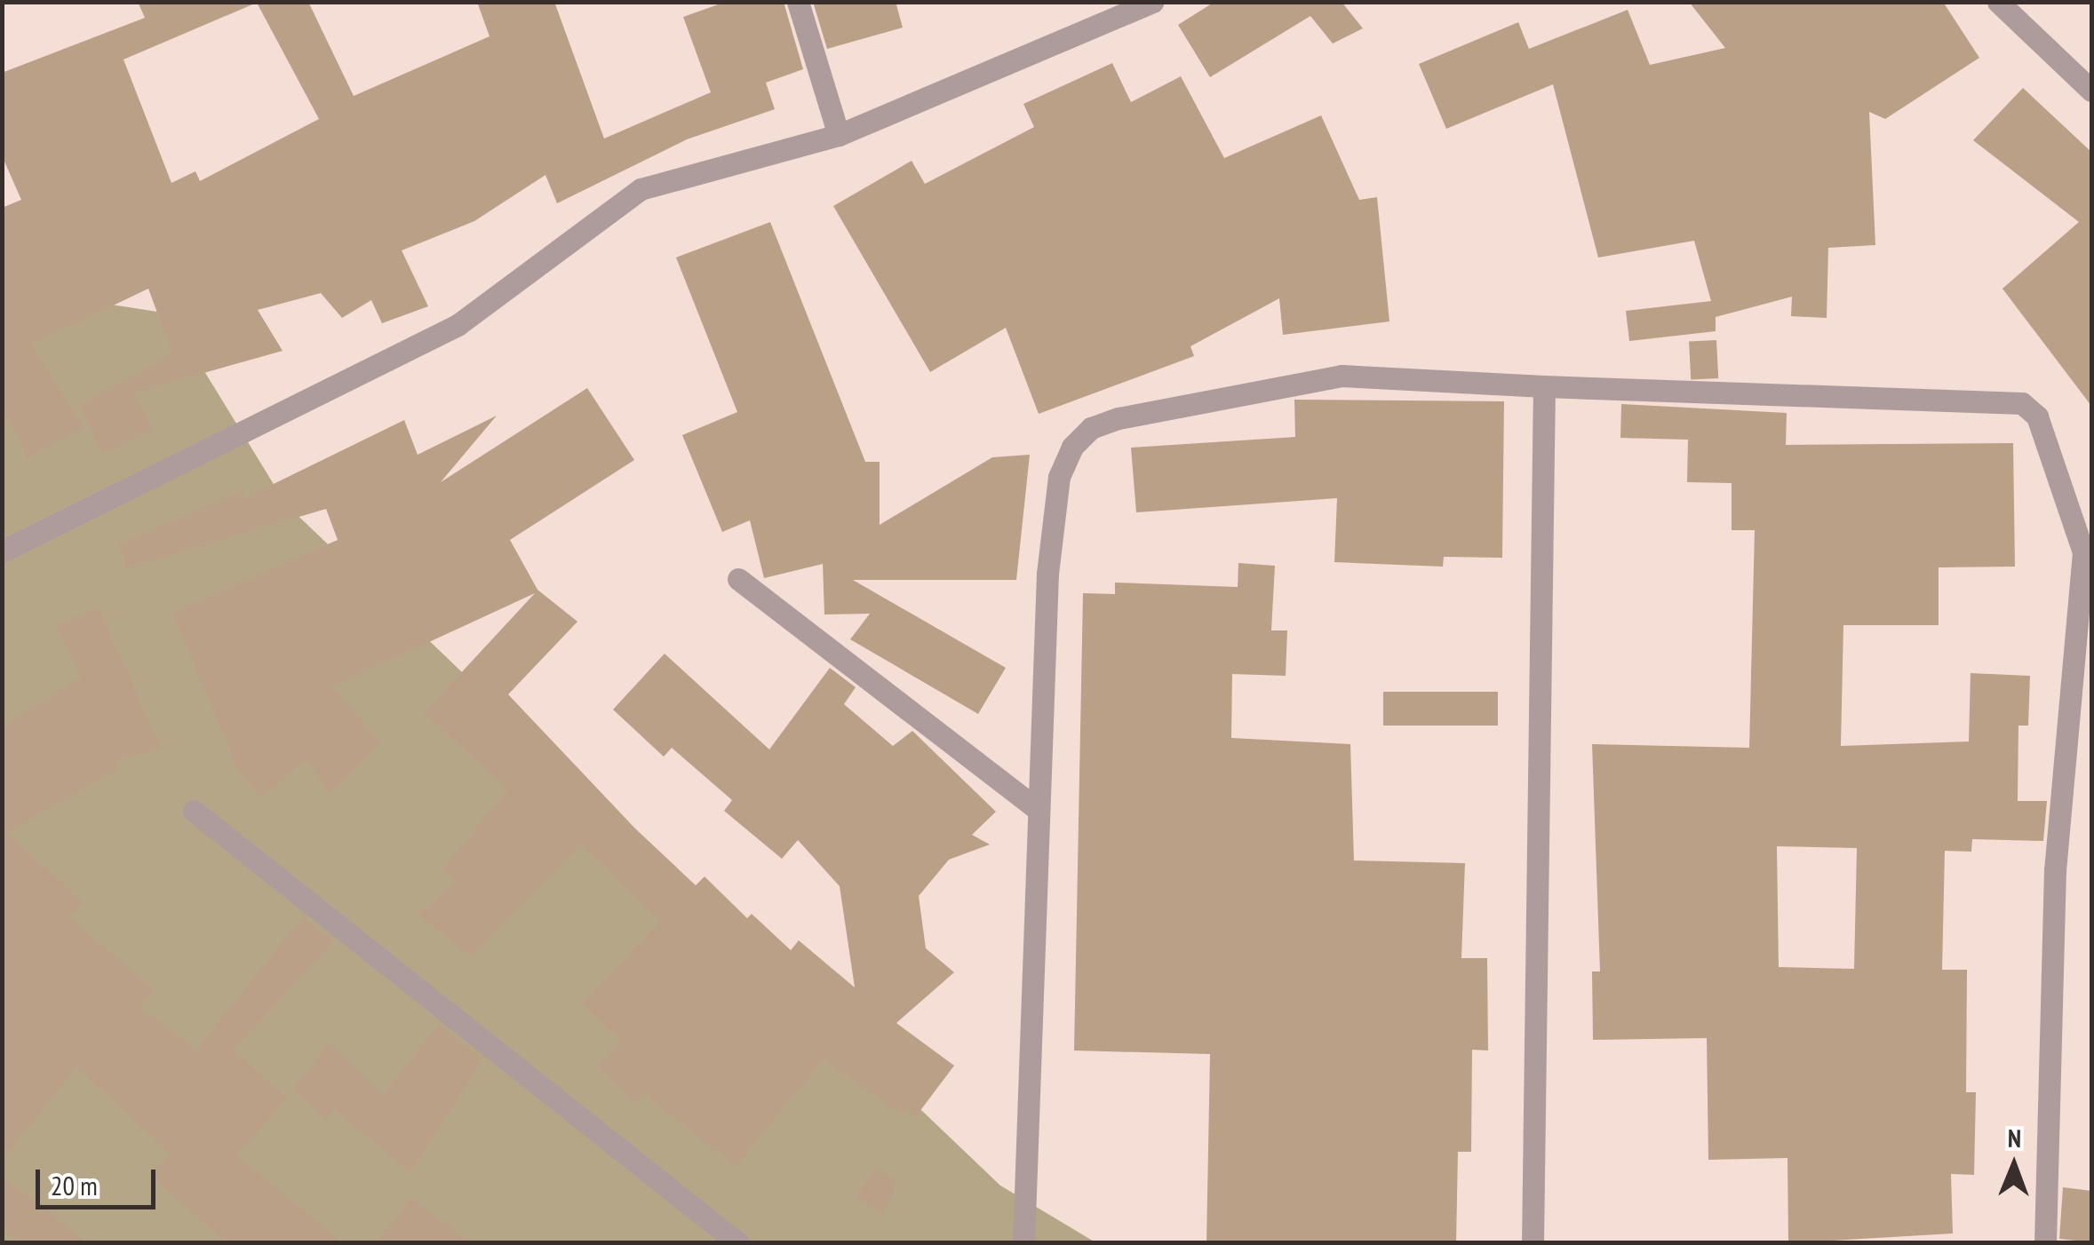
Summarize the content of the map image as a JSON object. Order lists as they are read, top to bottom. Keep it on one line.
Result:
{"scale_bar":"20 m","north":"top"}
